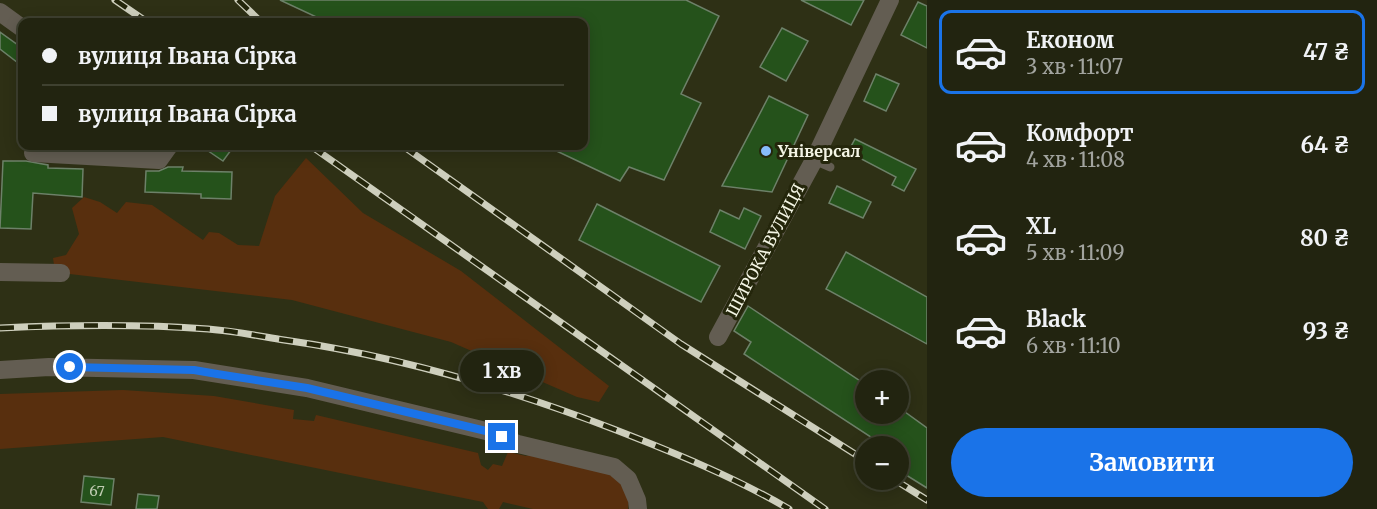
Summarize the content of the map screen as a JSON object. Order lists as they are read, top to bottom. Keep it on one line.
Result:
{"streets":{"street":["ШИРОКА ВУЛИЦЯ"]},"places":["Універсал"],"house_numbers":["67"],"page":{"list":[{"name":"Економ","note":"3 хв · 11:07","value":"47 ₴"},{"name":"Комфорт","note":"4 хв · 11:08","value":"64 ₴"},{"name":"XL","note":"5 хв · 11:09","value":"80 ₴"},{"name":"Black","note":"6 хв · 11:10","value":"93 ₴"}],"banner":["вулиця Івана Сірка","вулиця Івана Сірка"],"bubble":"1 хв","map_buttons":["+","−"],"buttons":"Замовити"}}
